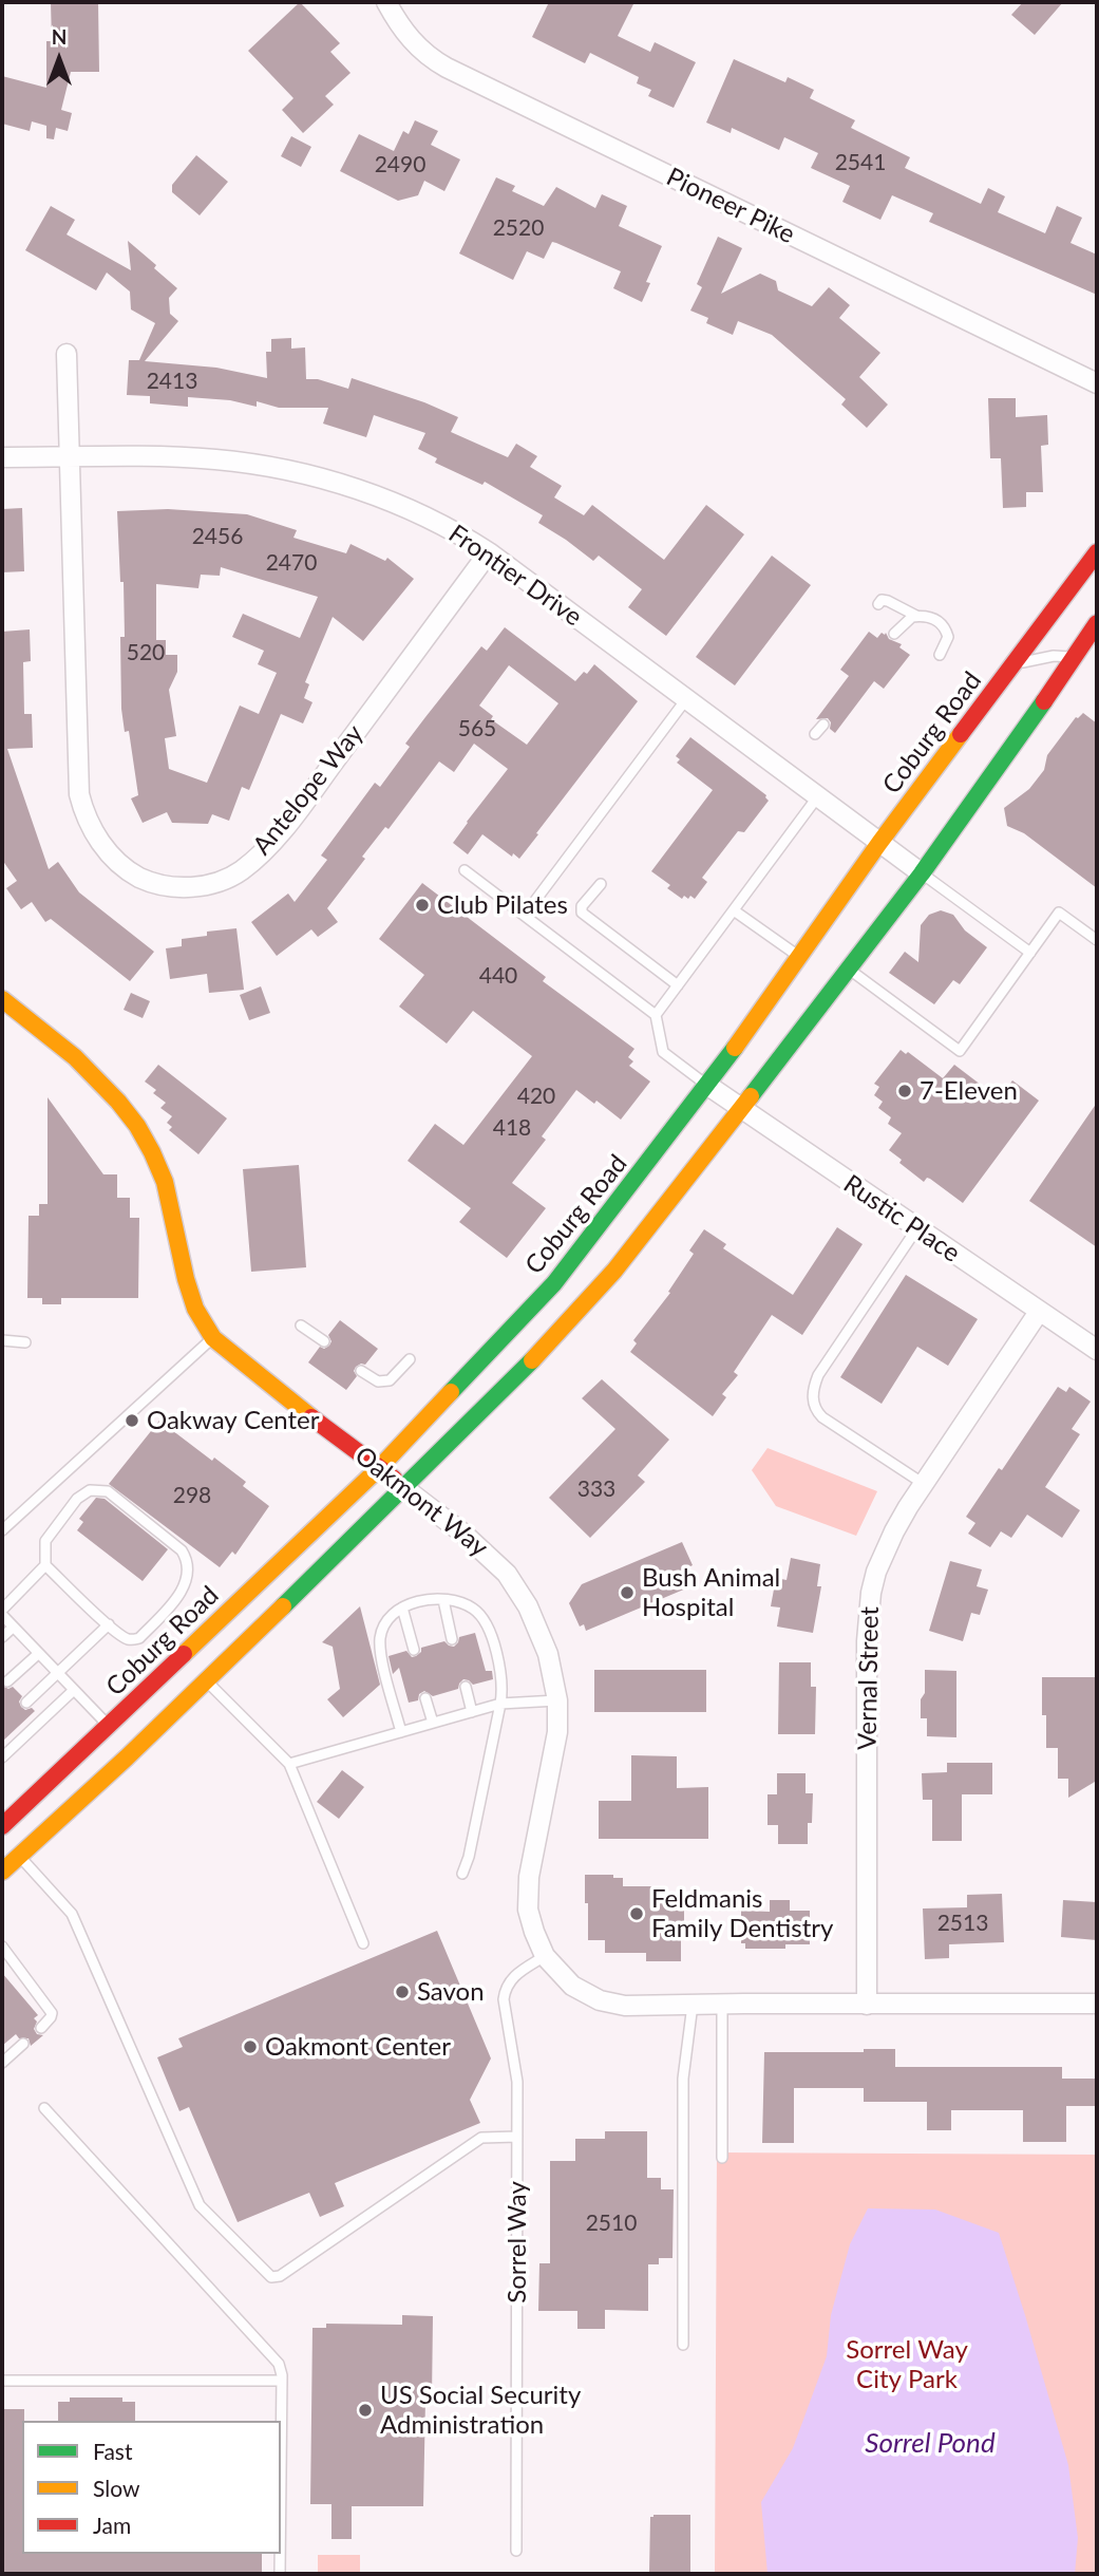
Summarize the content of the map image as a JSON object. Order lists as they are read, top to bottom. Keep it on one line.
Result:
{"streets":{"main road":["Coburg Road","Oakmont Way"],"street":["Pioneer Pike","Frontier Drive","Antelope Way","Rustic Place","Vernal Street"],"lane":["Sorrel Way"]},"crossings":[["Frontier Drive","Coburg Road"],["Frontier Drive","Antelope Way"],["Coburg Road","Rustic Place"],["Coburg Road","Oakmont Way"],["Rustic Place","Vernal Street"],["Oakmont Way","Sorrel Way"]],"water":["Sorrel Pond"],"parks":["Sorrel Way City Park"],"places":["Club Pilates","7-Eleven","Oakway Center","Bush Animal Hospital","Feldmanis Family Dentistry","Savon","Oakmont Center","US Social Security Administration"],"house_numbers":["2541","2490","2520","2413","2456","2470","520","565","440","420","418","333","298","2513","2510"],"legend":["Fast","Slow","Jam"],"north":"top"}
